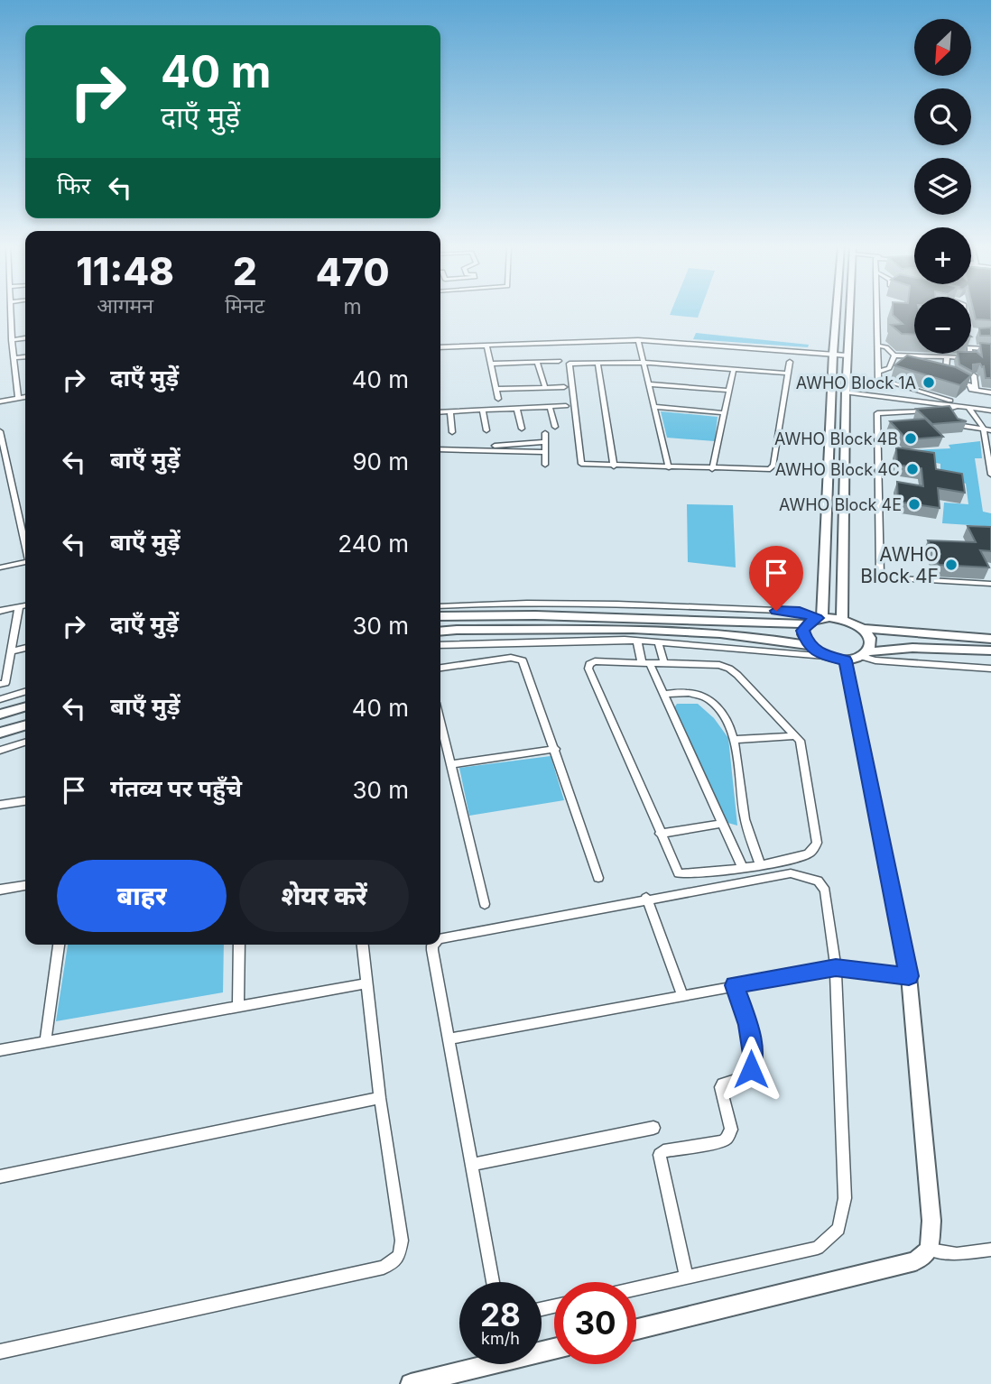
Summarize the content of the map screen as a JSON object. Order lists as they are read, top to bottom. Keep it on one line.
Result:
{"places":["AWHO Block 1A","AWHO Block 4B","AWHO Block 4C","AWHO Block 4E","AWHO Block 4F"],"north":"bottom left","page":{"map_buttons":["+","−"],"turn":["40 m","दाएँ मुड़ें"],"then":"फिर","eta":["11:48","आगमन","2","मिनट","470","m"],"list":[{"name":"दाएँ मुड़ें","value":"40 m"},{"name":"बाएँ मुड़ें","value":"90 m"},{"name":"बाएँ मुड़ें","value":"240 m"},{"name":"दाएँ मुड़ें","value":"30 m"},{"name":"बाएँ मुड़ें","value":"40 m"},{"name":"गंतव्य पर पहुँचे","value":"30 m"}],"buttons":["बाहर","शेयर करें"],"speed":"28 km/h","limit":"30"}}
